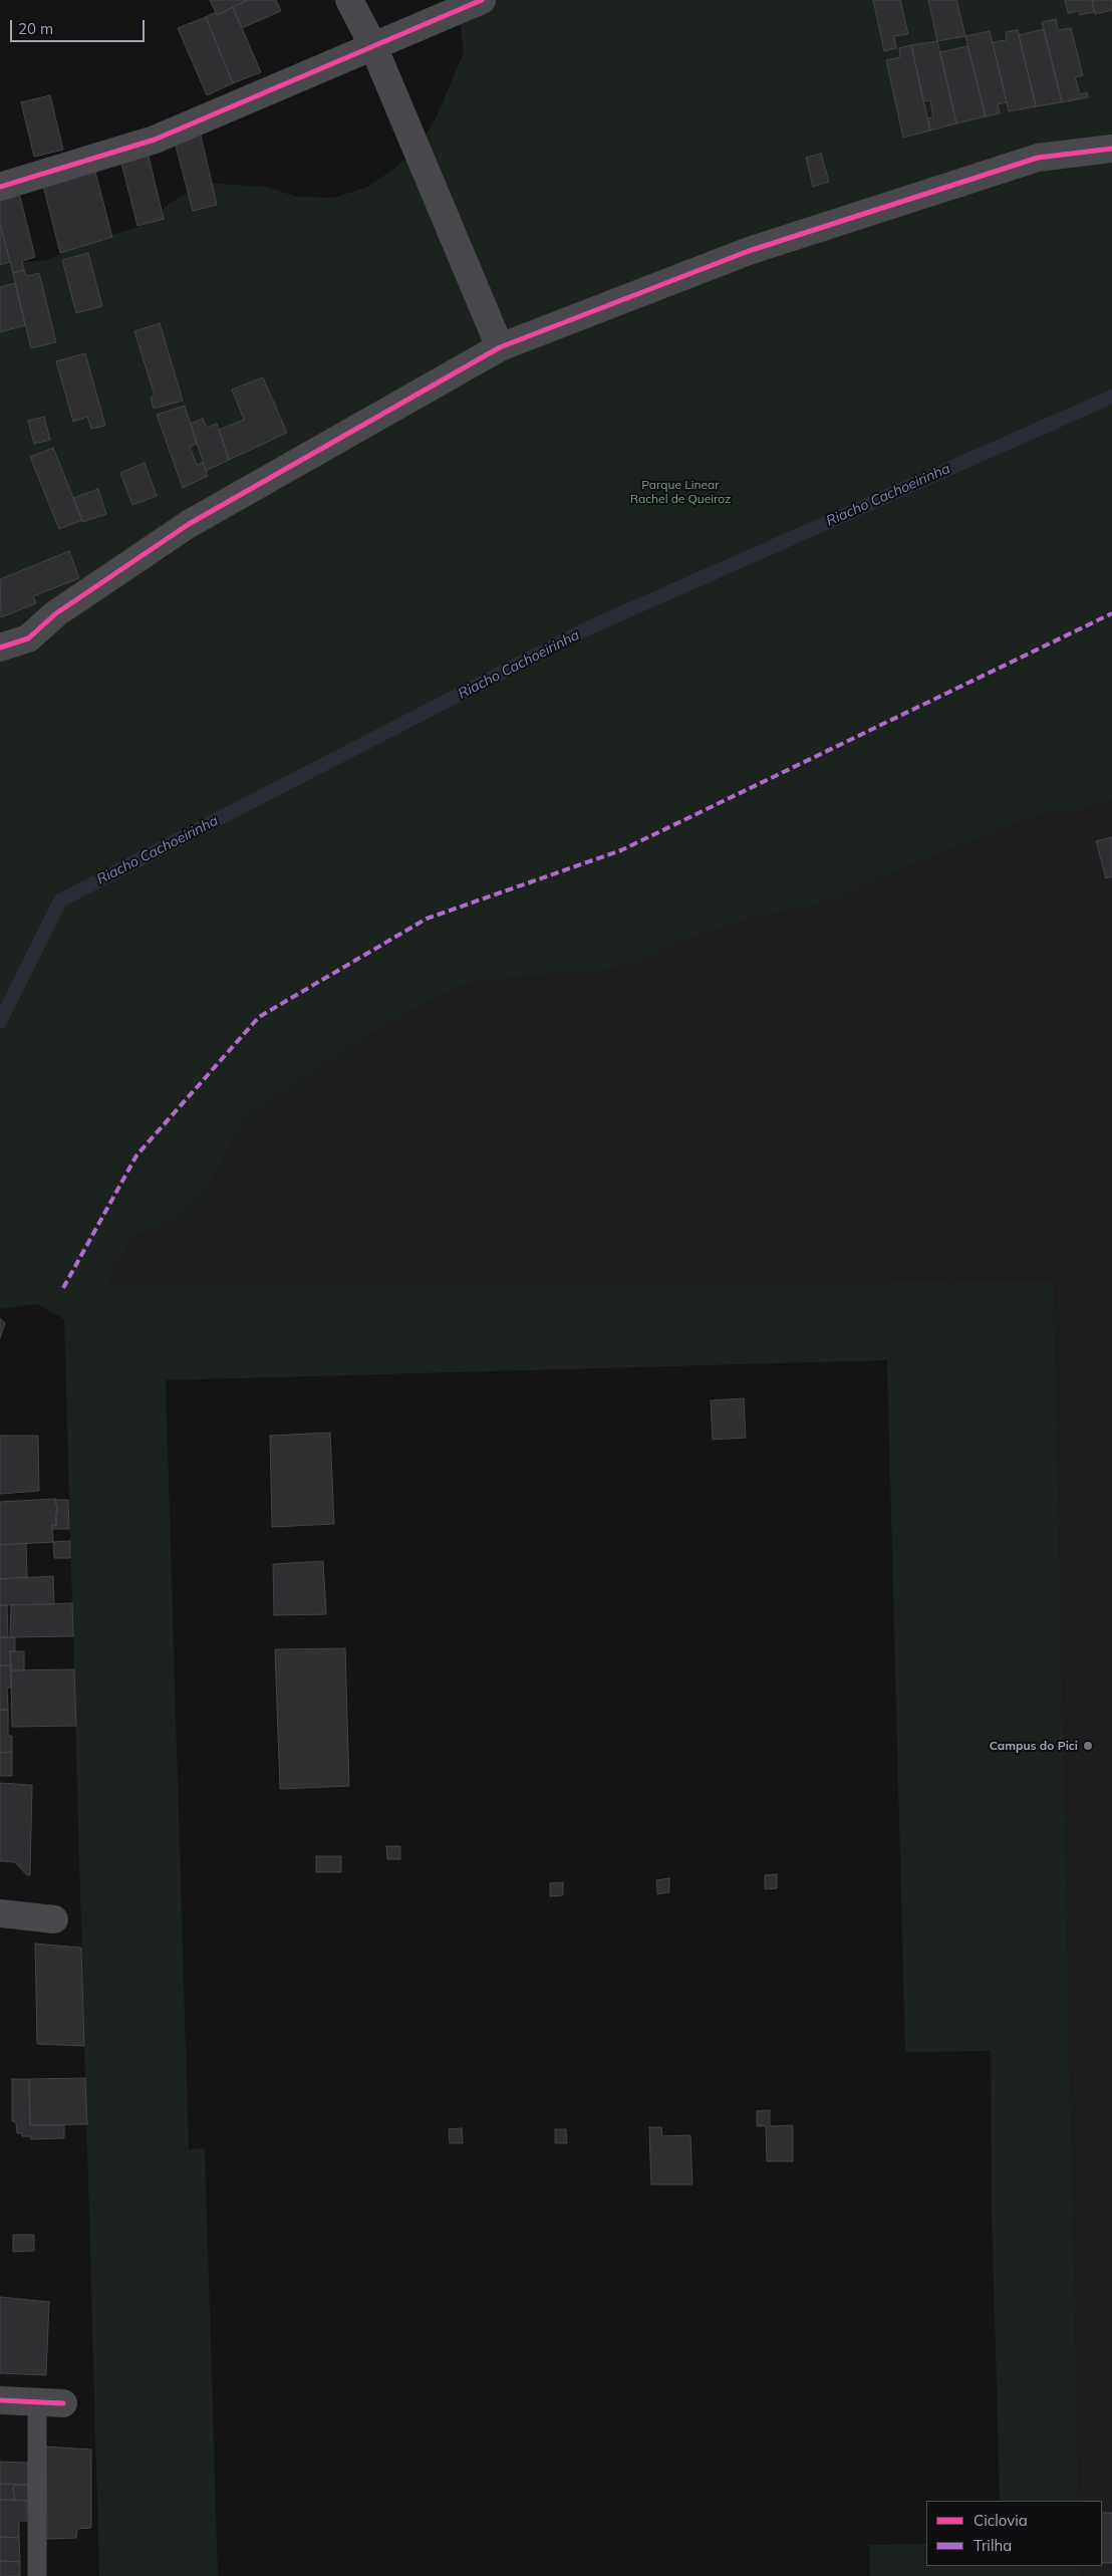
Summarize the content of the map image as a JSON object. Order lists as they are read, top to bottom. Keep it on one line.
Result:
{"water":["Riacho Cachoeirinha"],"parks":["Parque Linear Rachel de Queiroz"],"places":["Campus do Pici"],"legend":["Ciclovia","Trilha"],"scale_bar":"20 m"}
